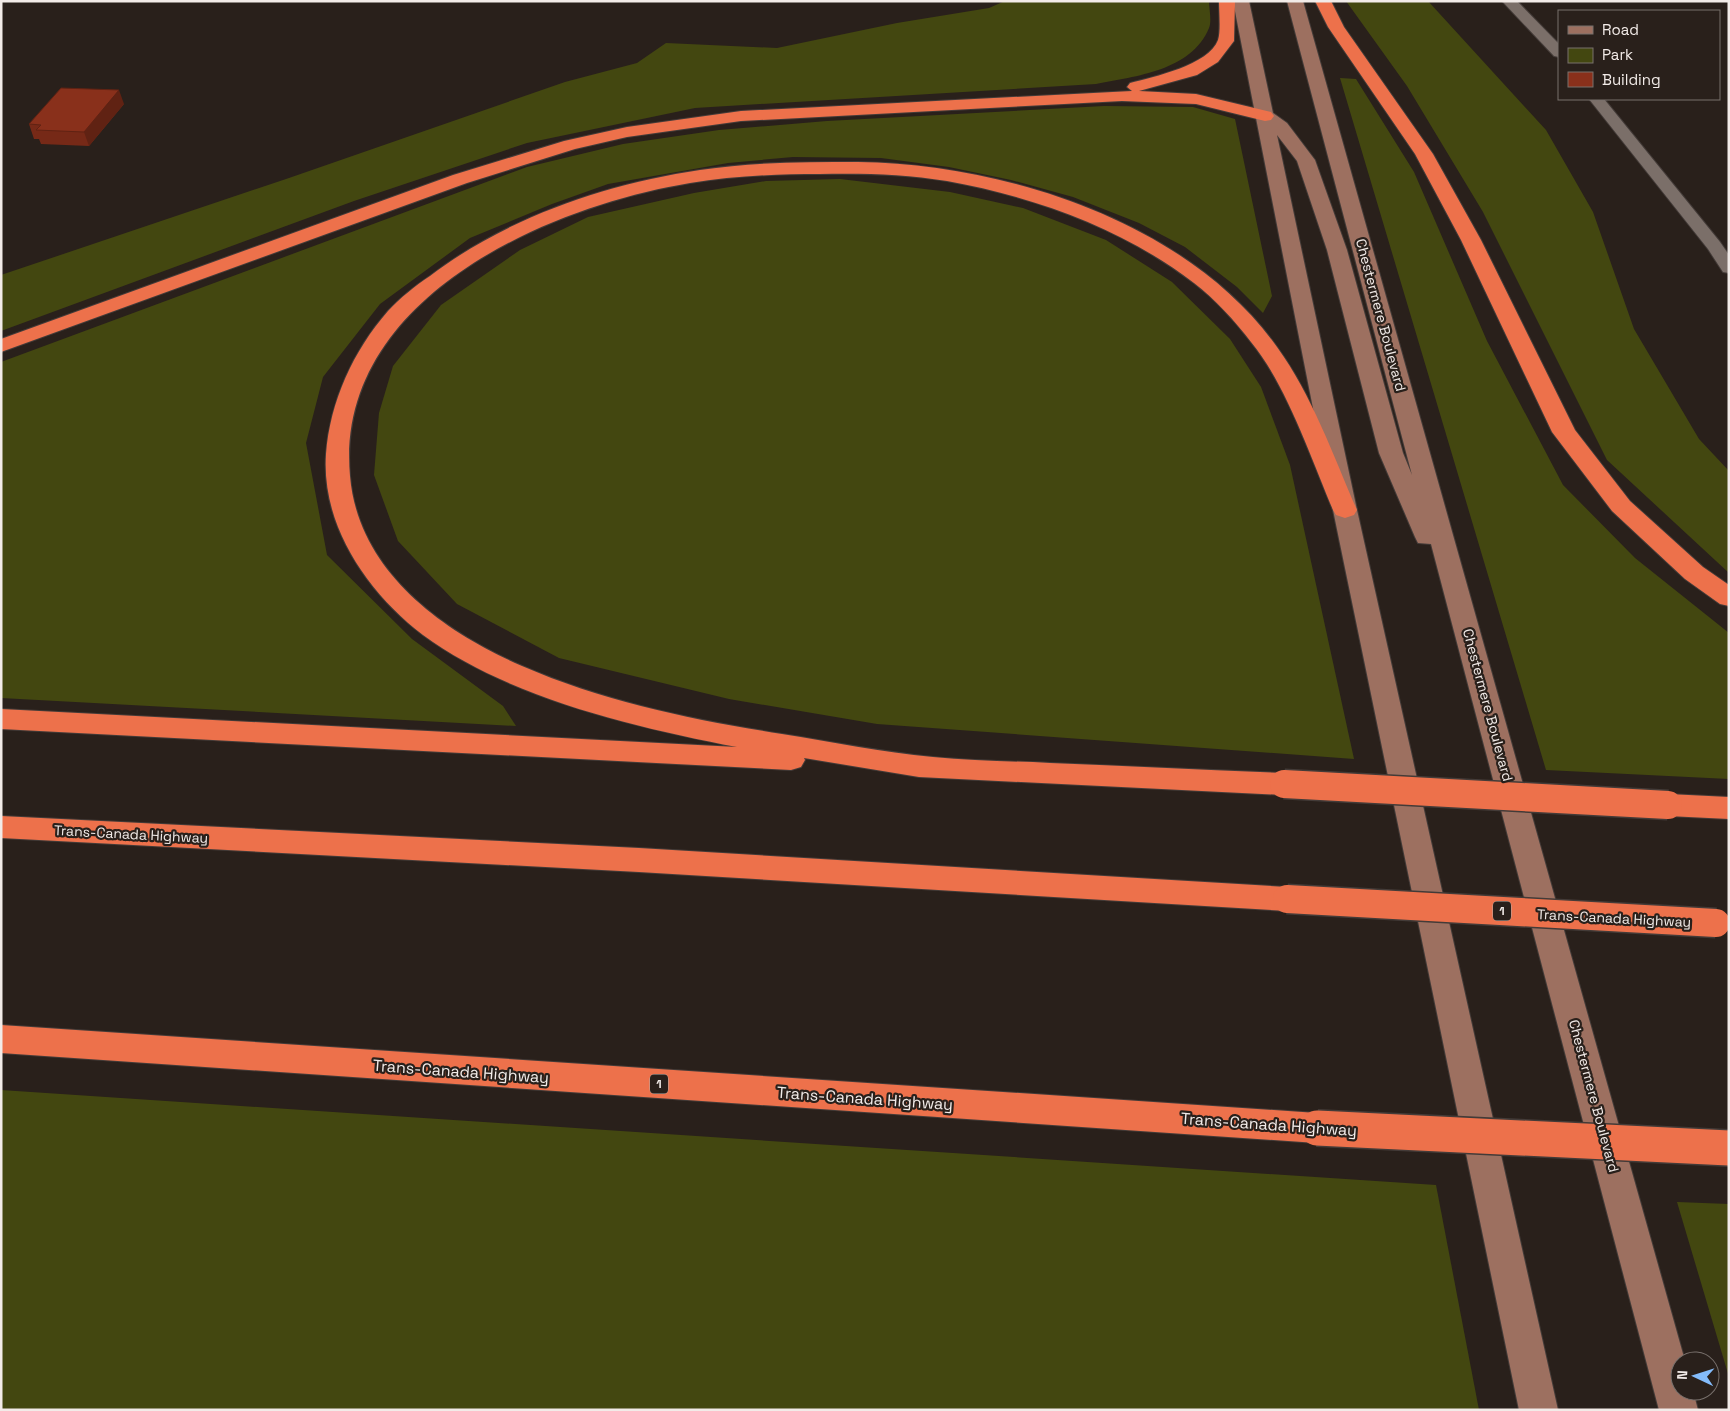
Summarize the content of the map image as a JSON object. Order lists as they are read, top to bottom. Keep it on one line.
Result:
{"streets":{"highway":["Trans-Canada Highway","1"],"main road":["Chestermere Boulevard"]},"legend":["Road","Park","Building"],"north":"left"}
